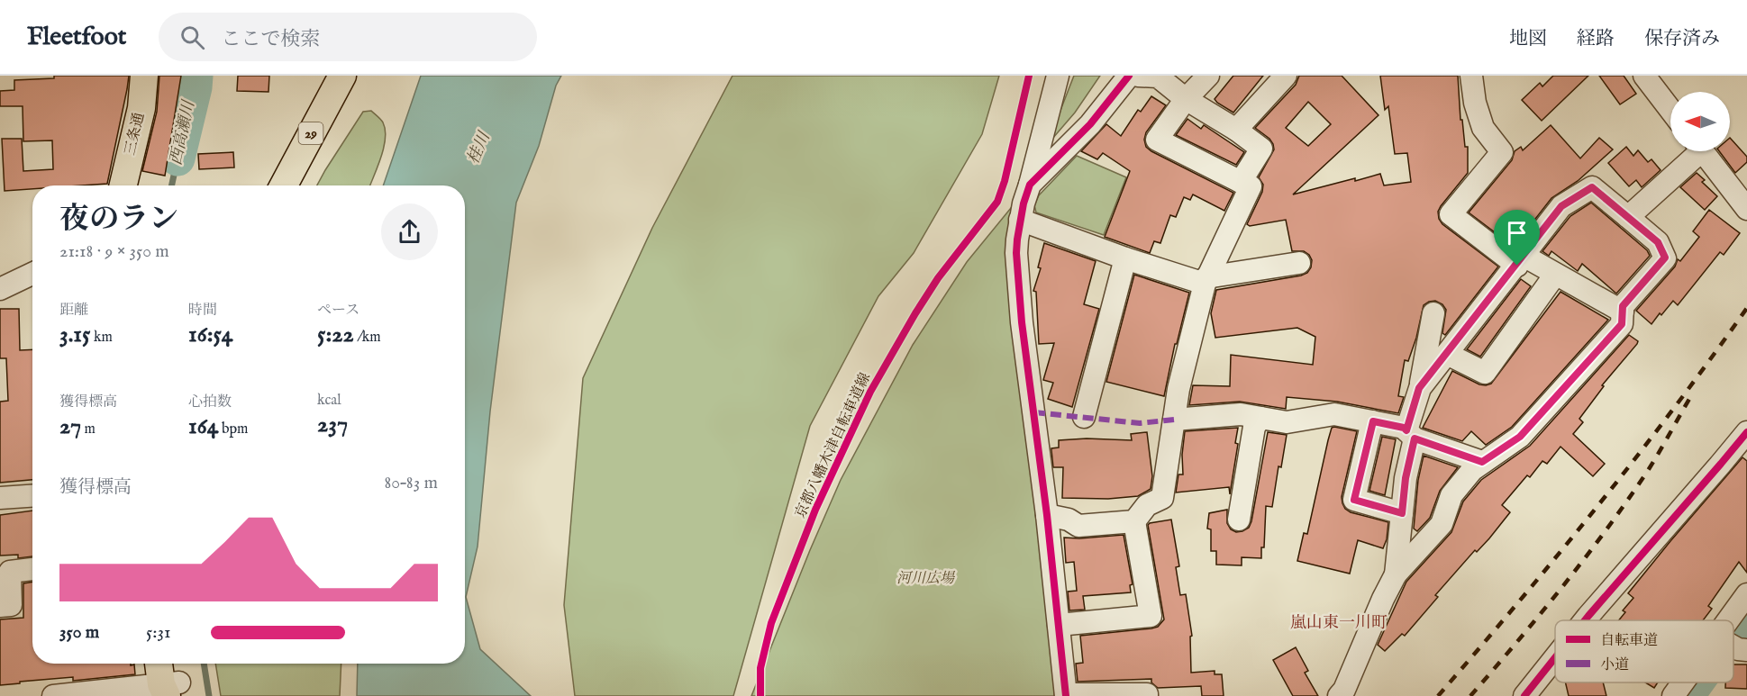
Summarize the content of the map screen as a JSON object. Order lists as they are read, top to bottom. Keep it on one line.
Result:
{"streets":{"main road":["29","三条通"],"cycle path":["京都八幡木津自転車道線"]},"districts":["嵐山東一川町"],"water":["西高瀬川","桂川"],"parks":["河川広場"],"legend":["自転車道","小道"],"north":"left","page":{"header":"Fleetfoot","search":"ここで検索","nav":["地図","経路","保存済み"],"heading":["夜のラン","21:18 · 9 × 350 m"],"stats":[["距離","3.15 km"],["時間","16:54"],["ペース","5:22 /km"],["獲得標高","27 m"],["心拍数","164 bpm"],["kcal","237"]],"chart":["獲得標高","80–83 m"],"list":[{"name":"350 m","note":"5:31"}]}}
